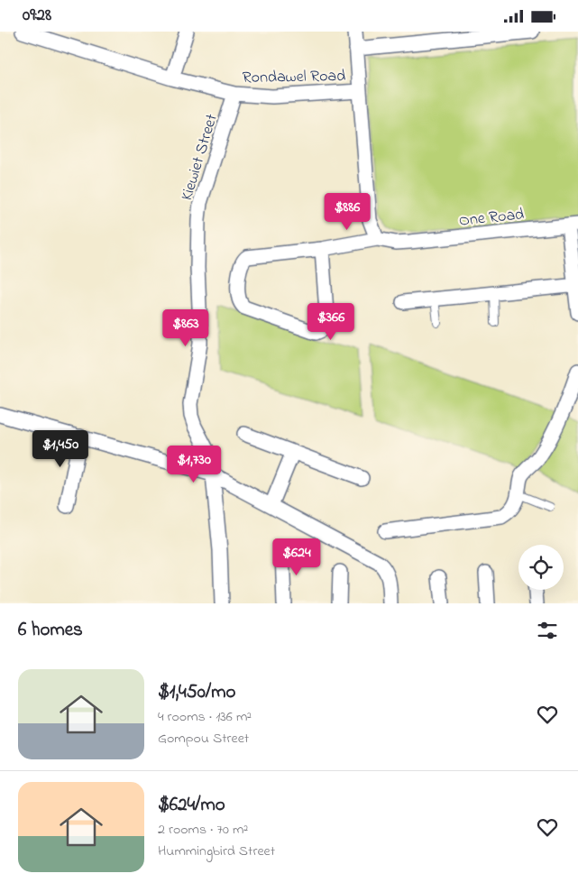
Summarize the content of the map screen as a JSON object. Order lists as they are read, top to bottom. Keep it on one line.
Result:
{"streets":{"street":["Rondawel Road","Kiewiet Street","One Road"]},"crossings":[["Rondawel Road","Kiewiet Street"]],"page":{"status":"09:28","price":["$886","$366","$863","$1,450","$1,730","$624"],"heading":"6 homes","list":[{"name":"$1,450/mo","note":"4 rooms · 136 m² · Gompou Street"},{"name":"$624/mo","note":"2 rooms · 70 m² · Hummingbird Street"}]}}
